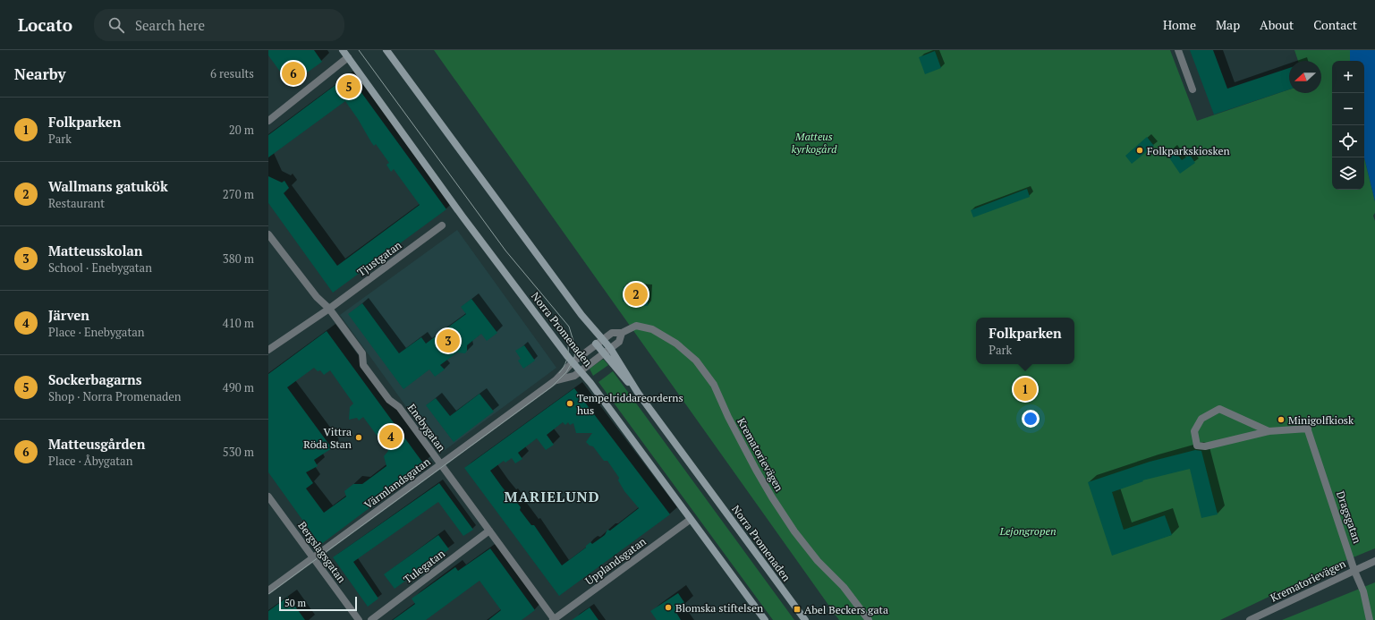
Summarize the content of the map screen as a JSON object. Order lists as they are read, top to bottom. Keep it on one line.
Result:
{"streets":{"main road":["Norra Promenaden"],"street":["Tjustgatan","Enebygatan","Krematorievägen","Värmlandsgatan","Dragsgatan","Bergslagsgatan","Upplandsgatan","Tulegatan"]},"crossings":[["Tjustgatan","Enebygatan"],["Norra Promenaden","Krematorievägen"],["Norra Promenaden","Värmlandsgatan"],["Norra Promenaden","Upplandsgatan"],["Enebygatan","Värmlandsgatan"],["Enebygatan","Upplandsgatan"],["Enebygatan","Tulegatan"],["Krematorievägen","Värmlandsgatan"],["Krematorievägen","Dragsgatan"],["Värmlandsgatan","Bergslagsgatan"]],"districts":["MARIELUND"],"parks":["Matteus kyrkogård","Lejongropen"],"places":{"other":["Folkparkskiosken","Tempelriddareorderns hus","Minigolfkiosk","Vittra Röda Stan","Blomska stiftelsen"],"transit":["Abel Beckers gata"]},"scale_bar":"50 m","north":"left","page":{"header":"Locato","search":"Search here","nav":["Home","Map","About","Contact"],"heading":["Nearby","6 results"],"pins":["6","5","2","3","1","4"],"map_buttons":["+","−"],"list":[{"mark":"1","name":"Folkparken","note":"Park","value":"20 m"},{"mark":"2","name":"Wallmans gatukök","note":"Restaurant","value":"270 m"},{"mark":"3","name":"Matteusskolan","note":"School · Enebygatan","value":"380 m"},{"mark":"4","name":"Järven","note":"Place · Enebygatan","value":"410 m"},{"mark":"5","name":"Sockerbagarns","note":"Shop · Norra Promenaden","value":"490 m"},{"mark":"6","name":"Matteusgården","note":"Place · Åbygatan","value":"530 m"}],"popup":["Folkparken","Park"],"scale":"50 m"}}
